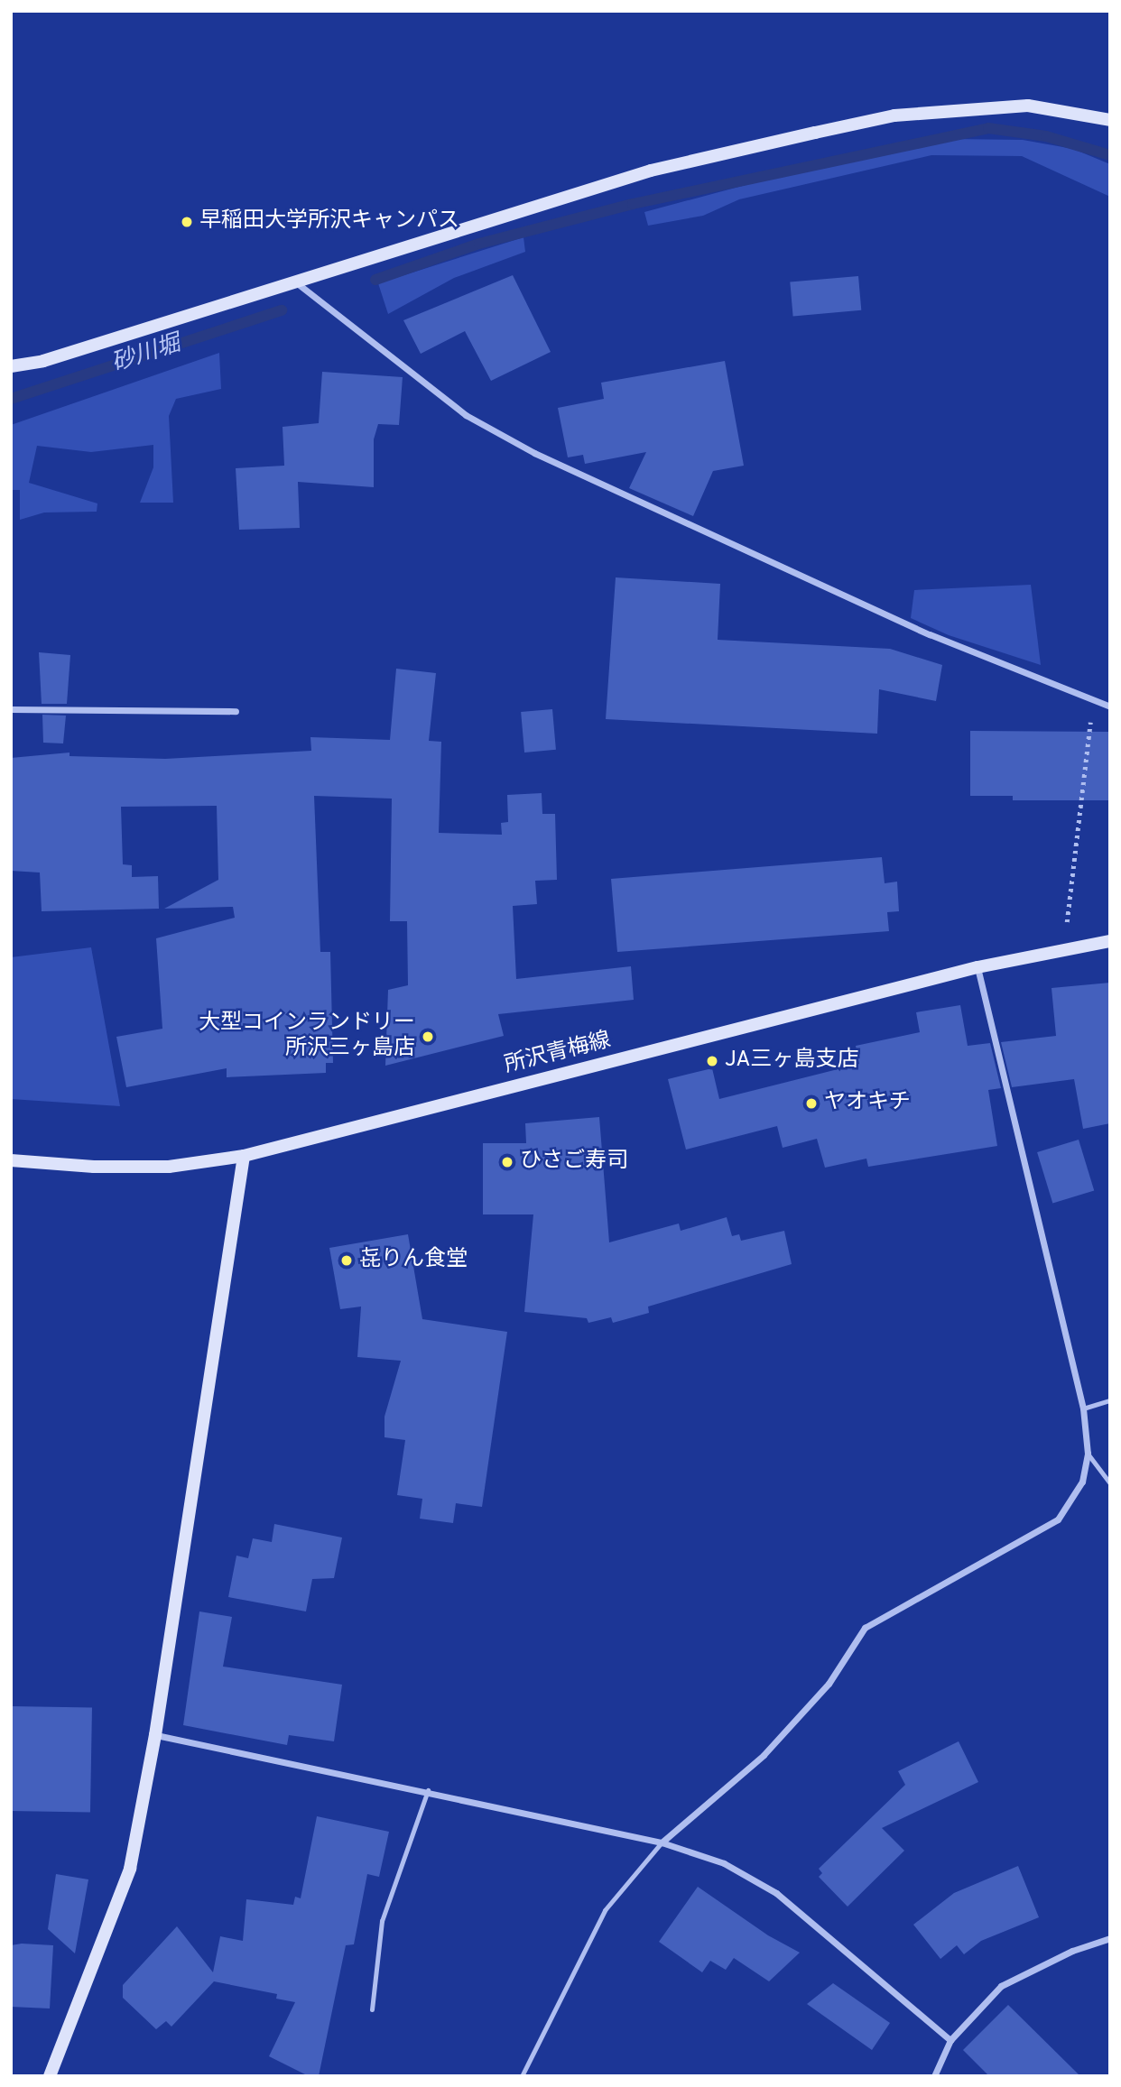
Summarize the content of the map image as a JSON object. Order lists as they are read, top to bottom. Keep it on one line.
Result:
{"streets":{"street":["所沢青梅線"]},"water":["砂川堀"],"places":["早稲田大学所沢キャンパス","大型コインランドリー 所沢三ヶ島店","JA三ヶ島支店","ヤオキチ","ひさご寿司","㐂りん食堂"]}
